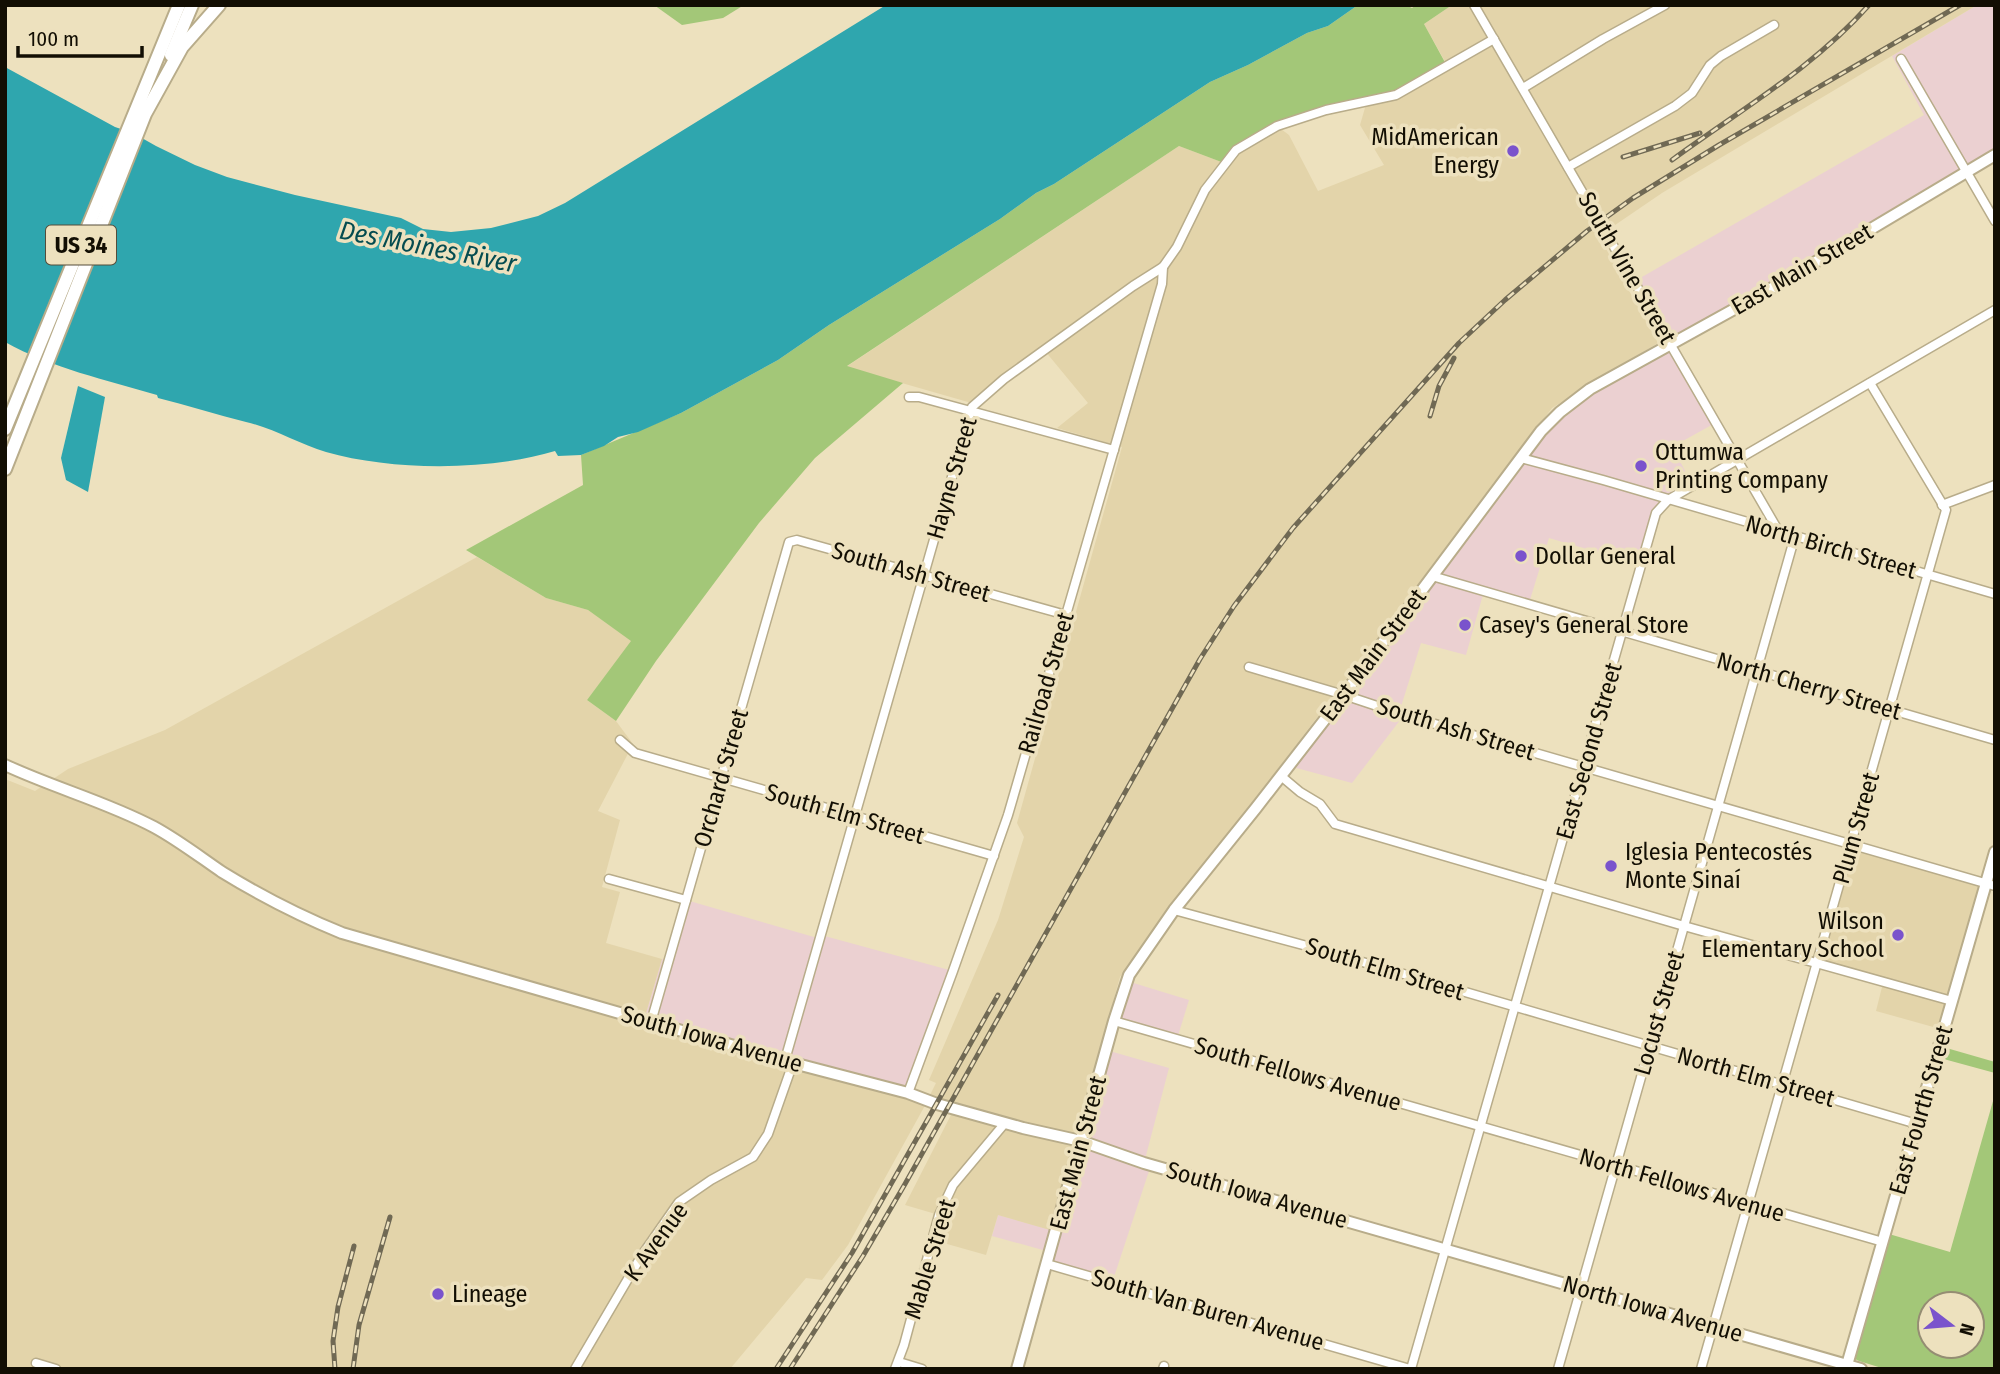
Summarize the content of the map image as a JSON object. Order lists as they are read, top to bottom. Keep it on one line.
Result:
{"streets":{"highway":["US 34"],"main road":["East Main Street","South Iowa Avenue","East Fourth Street","North Iowa Avenue"],"street":["South Vine Street","Hayne Street","North Birch Street","South Ash Street","Railroad Street","North Cherry Street","East Second Street","Orchard Street","South Elm Street","Plum Street","Locust Street","South Fellows Avenue","North Elm Street","North Fellows Avenue","K Avenue","Mable Street","South Van Buren Avenue"]},"crossings":[["South Vine Street","East Main Street"],["South Vine Street","Hayne Street"],["South Vine Street","North Birch Street"],["East Main Street","North Birch Street"],["East Main Street","South Ash Street"],["East Main Street","North Cherry Street"],["East Main Street","South Elm Street"],["East Main Street","South Iowa Avenue"],["East Main Street","South Fellows Avenue"],["East Main Street","South Van Buren Avenue"],["Hayne Street","South Ash Street"],["Hayne Street","Railroad Street"],["Hayne Street","South Elm Street"],["Hayne Street","South Iowa Avenue"],["Hayne Street","K Avenue"],["North Birch Street","East Second Street"],["North Birch Street","Plum Street"],["North Birch Street","Locust Street"],["South Ash Street","Railroad Street"],["South Ash Street","East Second Street"],["South Ash Street","Orchard Street"],["South Ash Street","Plum Street"],["South Ash Street","Locust Street"],["South Ash Street","East Fourth Street"],["Railroad Street","South Elm Street"],["Railroad Street","South Iowa Avenue"],["North Cherry Street","East Second Street"],["North Cherry Street","Plum Street"],["North Cherry Street","Locust Street"],["East Second Street","South Elm Street"],["East Second Street","South Iowa Avenue"],["East Second Street","South Fellows Avenue"],["East Second Street","North Elm Street"],["East Second Street","North Fellows Avenue"],["East Second Street","North Iowa Avenue"],["East Second Street","South Van Buren Avenue"],["Orchard Street","South Elm Street"],["Orchard Street","South Iowa Avenue"],["South Elm Street","North Elm Street"],["Plum Street","North Elm Street"],["Plum Street","North Fellows Avenue"],["Plum Street","North Iowa Avenue"],["Locust Street","North Elm Street"],["Locust Street","North Fellows Avenue"],["Locust Street","North Iowa Avenue"],["South Iowa Avenue","K Avenue"],["South Iowa Avenue","Mable Street"],["South Iowa Avenue","North Iowa Avenue"],["South Fellows Avenue","North Fellows Avenue"],["North Elm Street","East Fourth Street"],["East Fourth Street","North Fellows Avenue"],["East Fourth Street","North Iowa Avenue"]],"water":["Des Moines River"],"places":["MidAmerican Energy","Ottumwa Printing Company","Dollar General","Casey's General Store","Iglesia Pentecostés Monte Sinaí","Wilson Elementary School","Lineage"],"scale_bar":"100 m","north":"right"}
